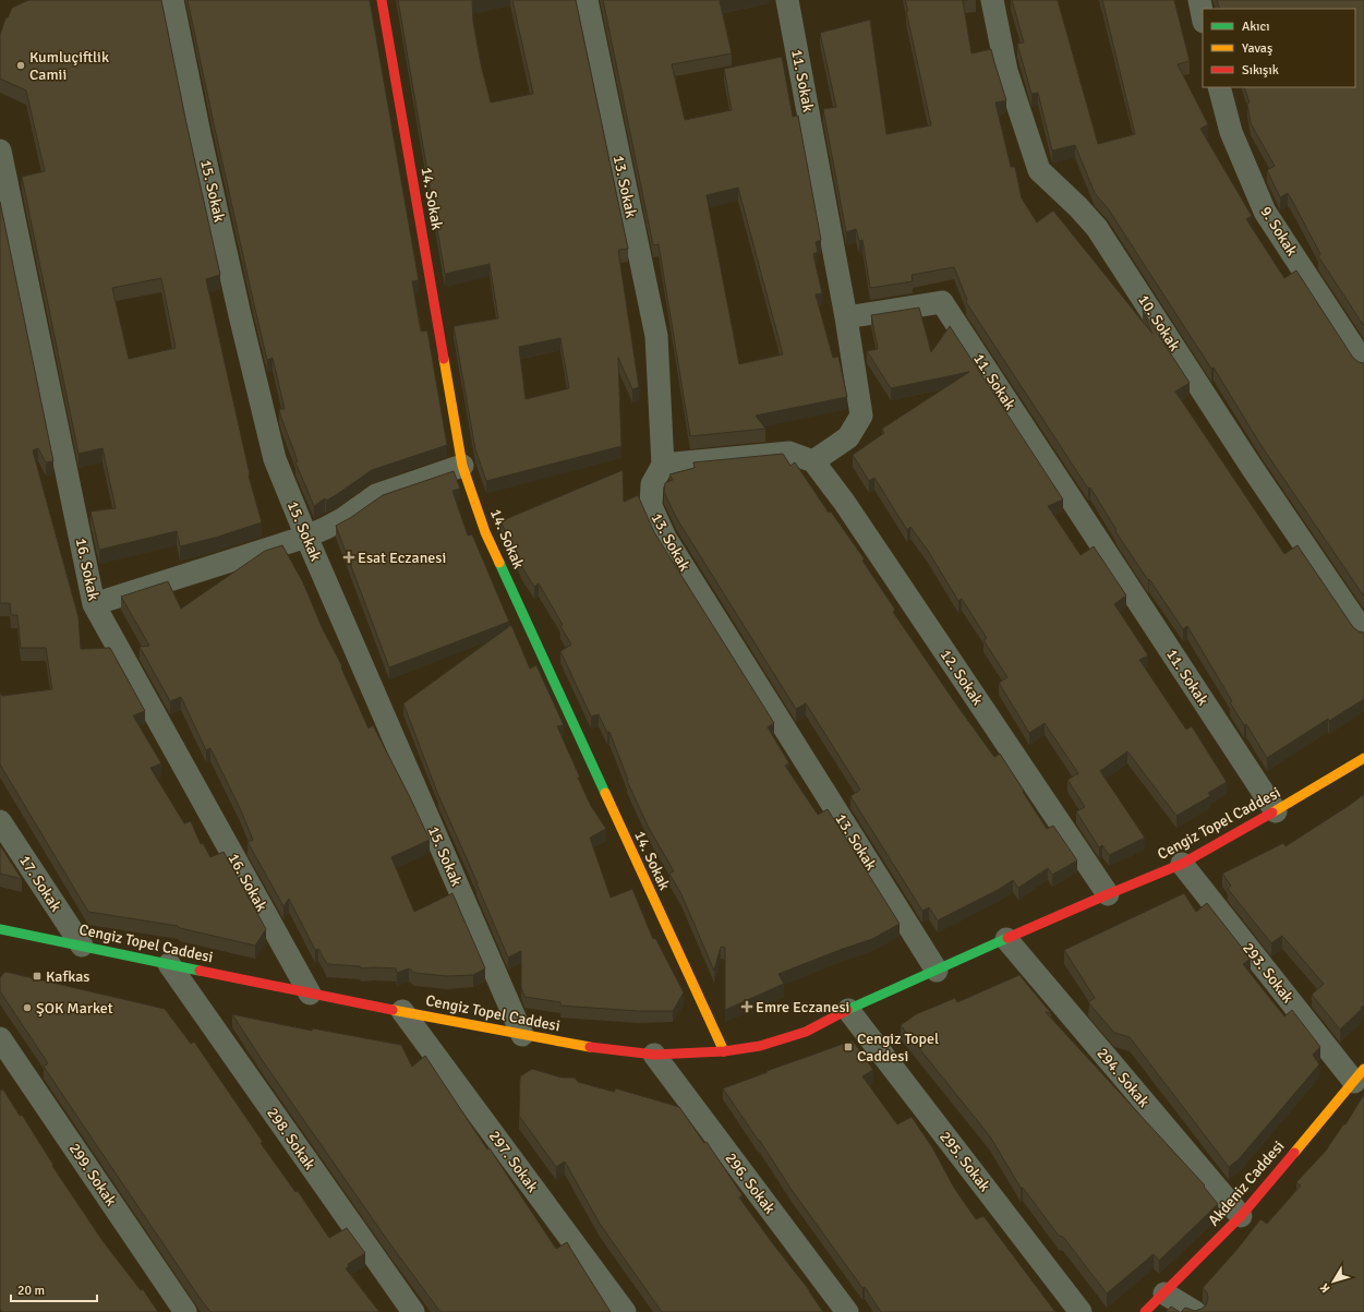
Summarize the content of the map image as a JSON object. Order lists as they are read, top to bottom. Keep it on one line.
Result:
{"streets":{"main road":["14. Sokak","Cengiz Topel Caddesi","Akdeniz Caddesi"],"street":["11. Sokak","13. Sokak","15. Sokak","9. Sokak","10. Sokak","16. Sokak","12. Sokak","17. Sokak","293. Sokak","294. Sokak","298. Sokak","297. Sokak","295. Sokak","299. Sokak","296. Sokak"]},"crossings":[["11. Sokak","Cengiz Topel Caddesi"],["13. Sokak","Cengiz Topel Caddesi"],["15. Sokak","Cengiz Topel Caddesi"],["14. Sokak","Cengiz Topel Caddesi"],["16. Sokak","Cengiz Topel Caddesi"],["12. Sokak","Cengiz Topel Caddesi"],["Cengiz Topel Caddesi","17. Sokak"],["Cengiz Topel Caddesi","293. Sokak"],["Cengiz Topel Caddesi","294. Sokak"],["Cengiz Topel Caddesi","298. Sokak"],["Cengiz Topel Caddesi","297. Sokak"],["Cengiz Topel Caddesi","295. Sokak"],["Cengiz Topel Caddesi","296. Sokak"],["293. Sokak","Akdeniz Caddesi"],["294. Sokak","Akdeniz Caddesi"]],"places":{"other":["Kumluçiftlik Camii","ŞOK Market"],"health":["Esat Eczanesi","Emre Eczanesi"],"transit":["Kafkas","Cengiz Topel Caddesi"]},"legend":["Akıcı","Yavaş","Sıkışık"],"scale_bar":"20 m","north":"bottom left"}
